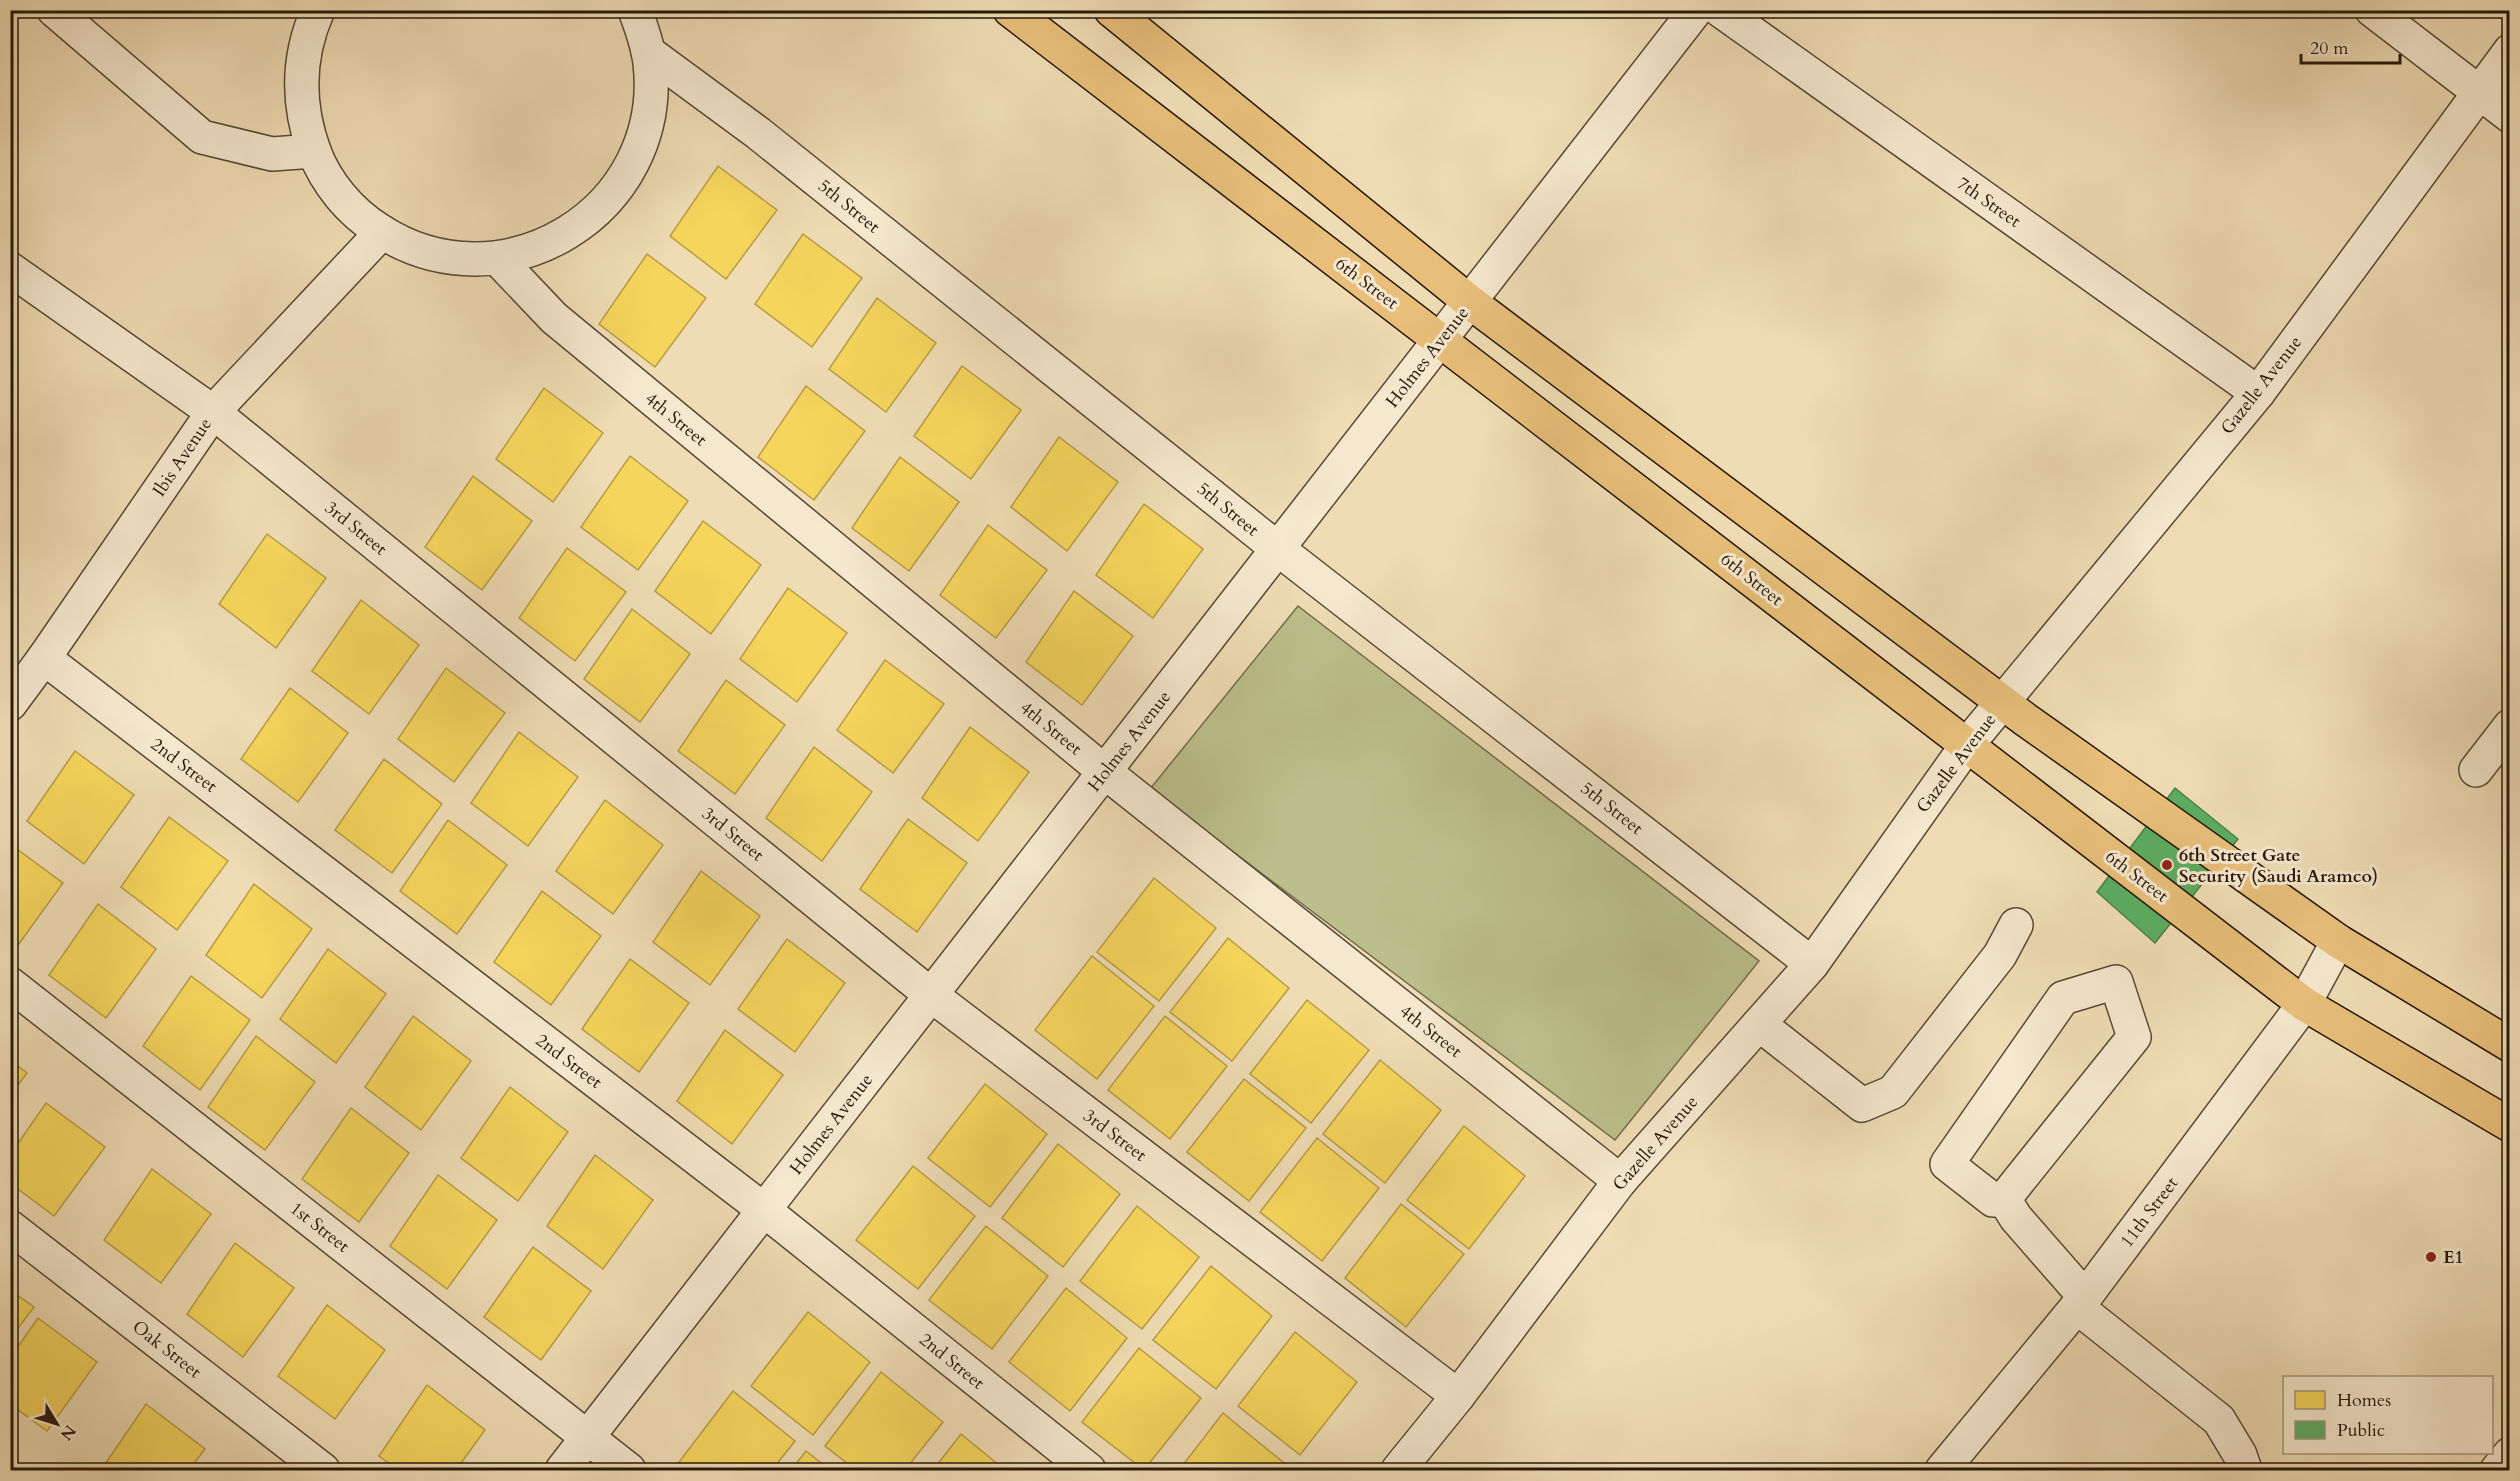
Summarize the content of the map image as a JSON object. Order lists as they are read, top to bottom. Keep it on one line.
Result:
{"streets":{"main road":["6th Street"],"street":["7th Street","5th Street","Holmes Avenue","Gazelle Avenue","4th Street","Ibis Avenue","3rd Street","2nd Street","11th Street","1st Street","Oak Street"]},"crossings":[["7th Street","Gazelle Avenue"],["5th Street","Holmes Avenue"],["5th Street","Gazelle Avenue"],["6th Street","Holmes Avenue"],["6th Street","Gazelle Avenue"],["6th Street","11th Street"],["Holmes Avenue","4th Street"],["Holmes Avenue","3rd Street"],["Holmes Avenue","2nd Street"],["Holmes Avenue","1st Street"],["Gazelle Avenue","4th Street"],["Gazelle Avenue","3rd Street"],["Ibis Avenue","3rd Street"],["Ibis Avenue","2nd Street"]],"places":["6th Street Gate Security (Saudi Aramco)","E1"],"legend":["Homes","Public"],"scale_bar":"20 m","north":"bottom right"}
